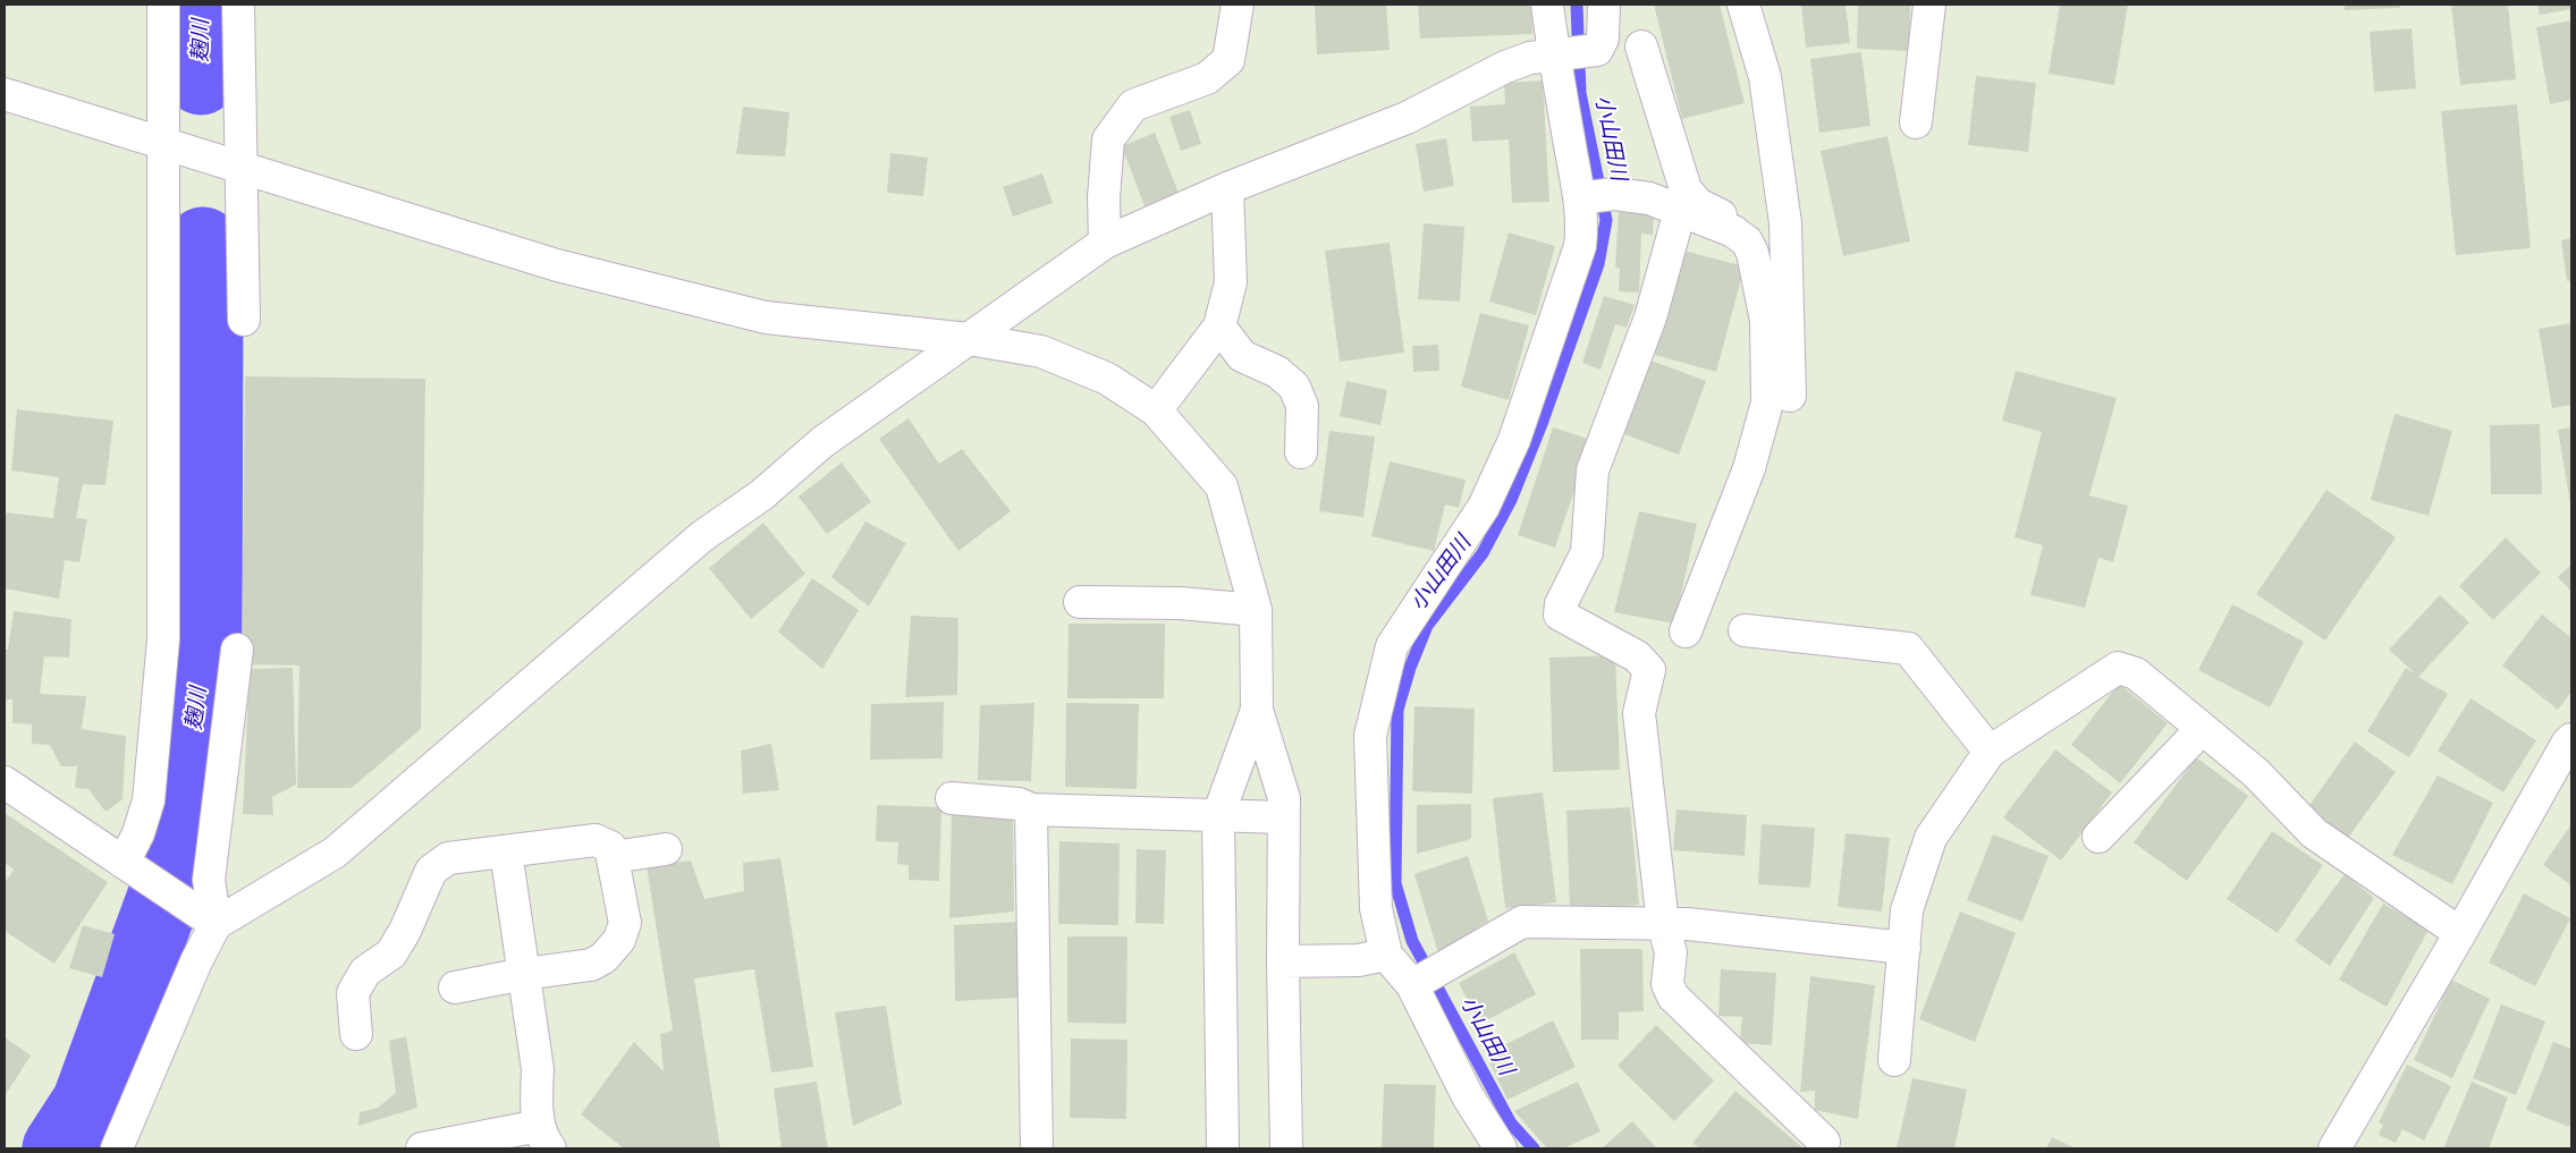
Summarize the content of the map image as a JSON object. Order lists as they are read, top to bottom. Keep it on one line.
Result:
{"water":["麹川","小山田川"]}
